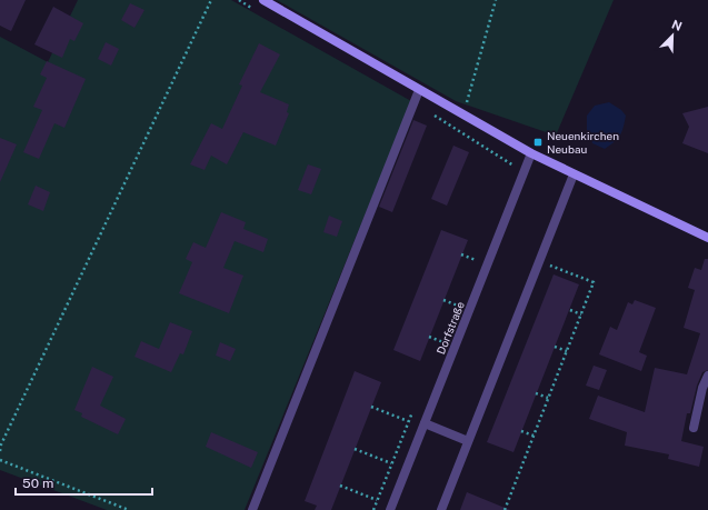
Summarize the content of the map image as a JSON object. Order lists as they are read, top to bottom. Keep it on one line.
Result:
{"streets":{"street":["Dorfstraße"]},"places":{"transit":["Neuenkirchen Neubau"]},"scale_bar":"50 m","north":"top right"}
